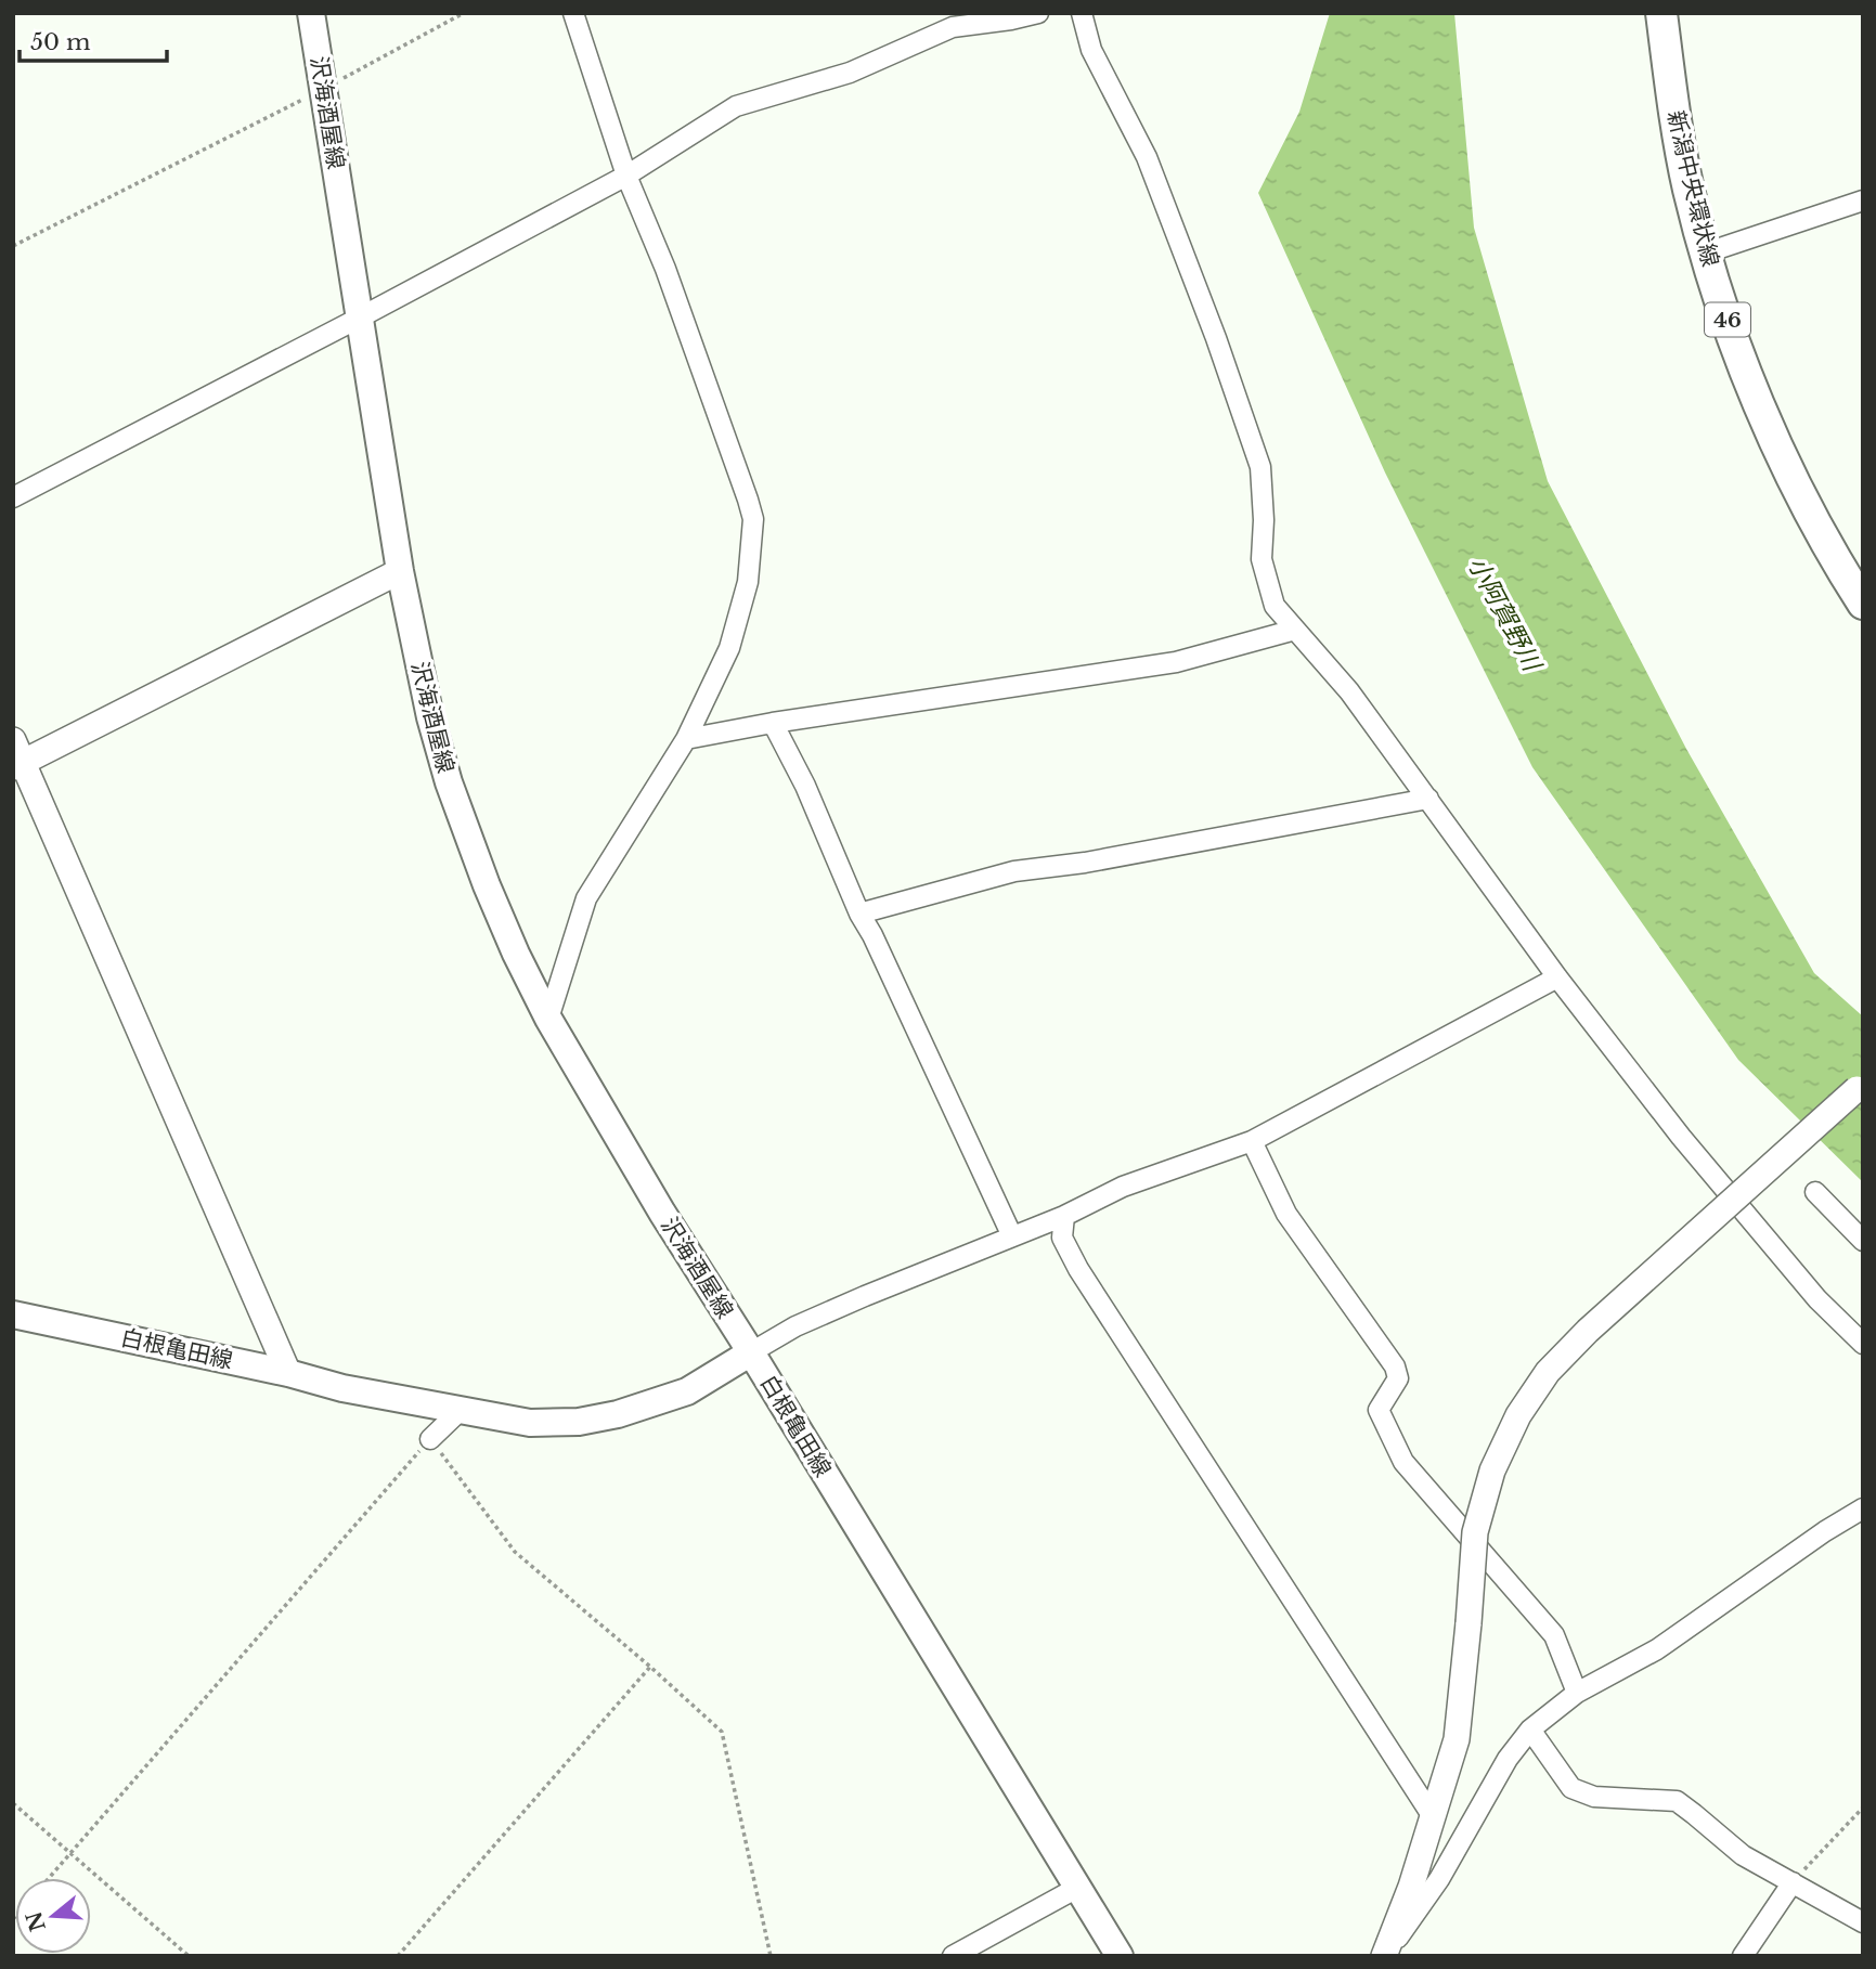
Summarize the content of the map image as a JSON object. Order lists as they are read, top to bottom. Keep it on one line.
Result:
{"streets":{"main road":["沢海酒屋線","新潟中央環状線","46","白根亀田線"]},"crossings":[["沢海酒屋線","白根亀田線"]],"water":["小阿賀野川"],"scale_bar":"50 m","north":"left"}
